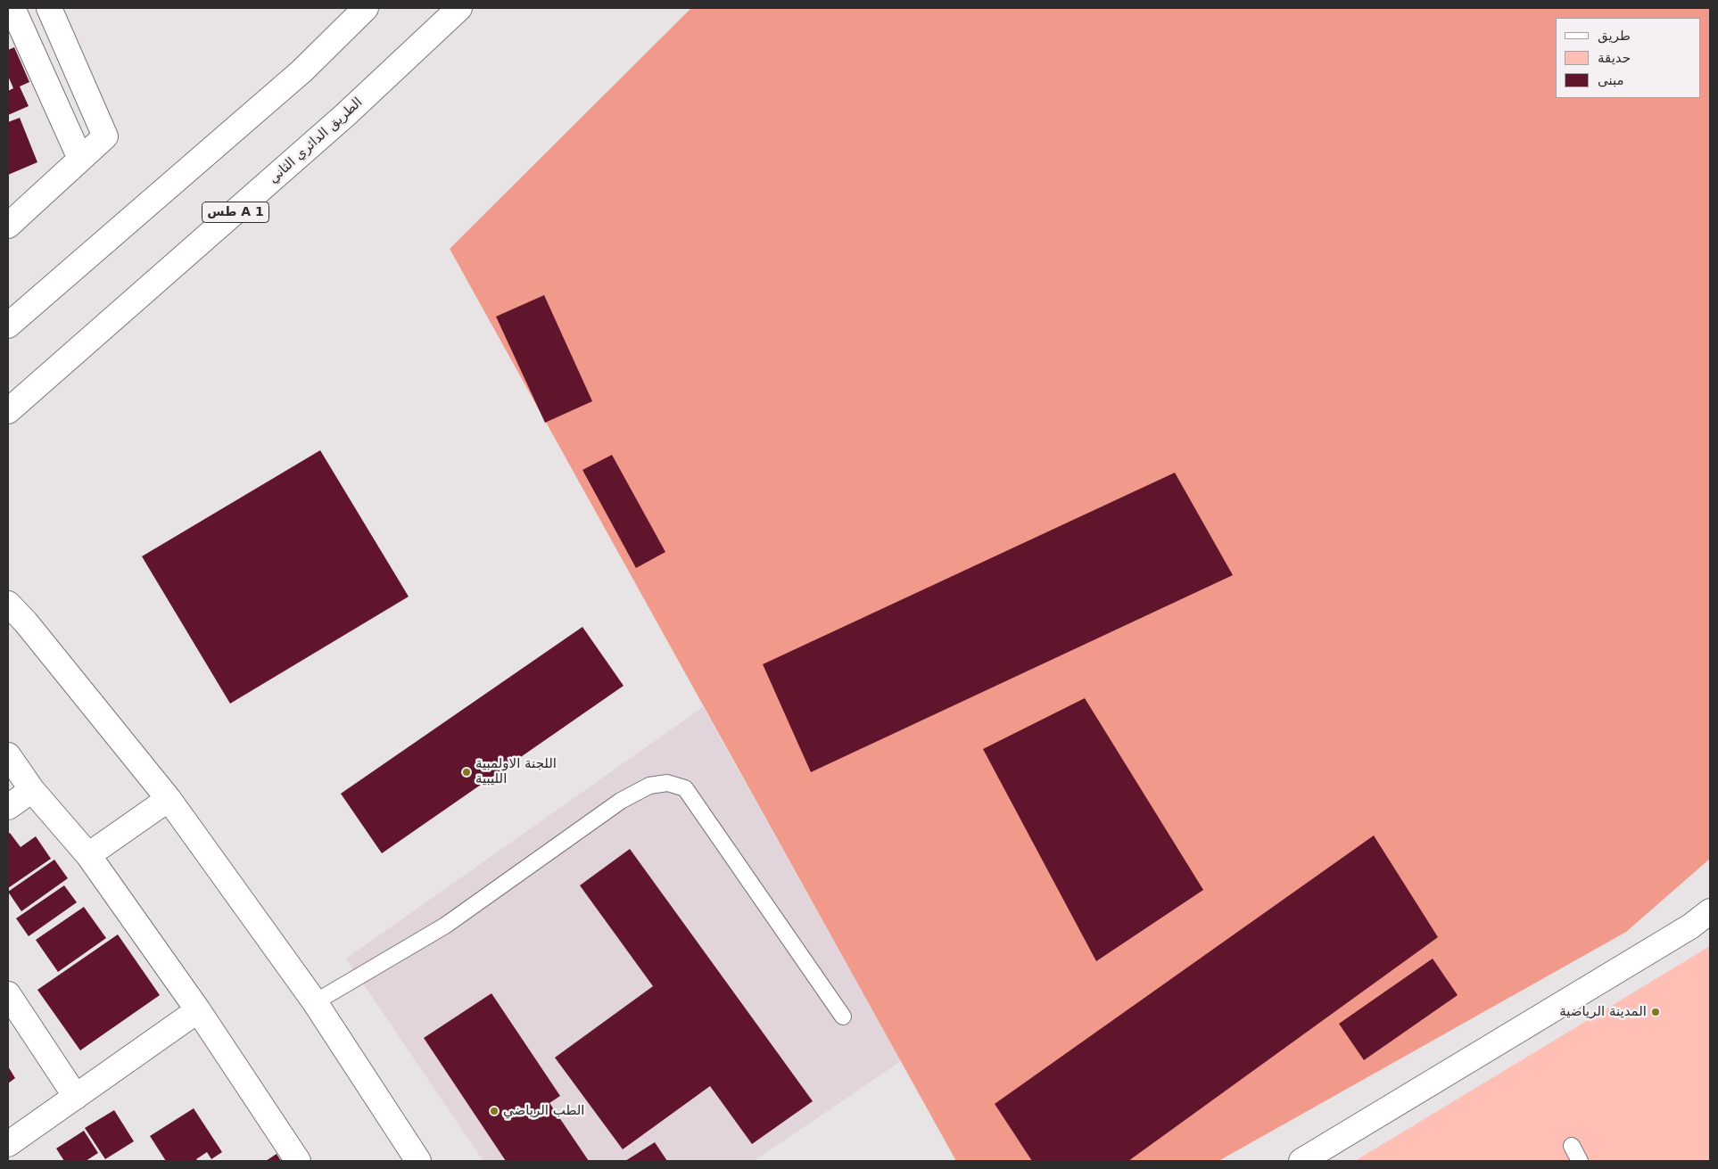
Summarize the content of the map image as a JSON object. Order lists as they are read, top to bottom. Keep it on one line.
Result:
{"streets":{"main road":["الطريق الدائري الثاني","طس A 1"]},"places":["اللجنة الاولمبية الليبية","المدينة الرياضية","الطب الرياضي"],"legend":["طريق","حديقة","مبنى"]}
